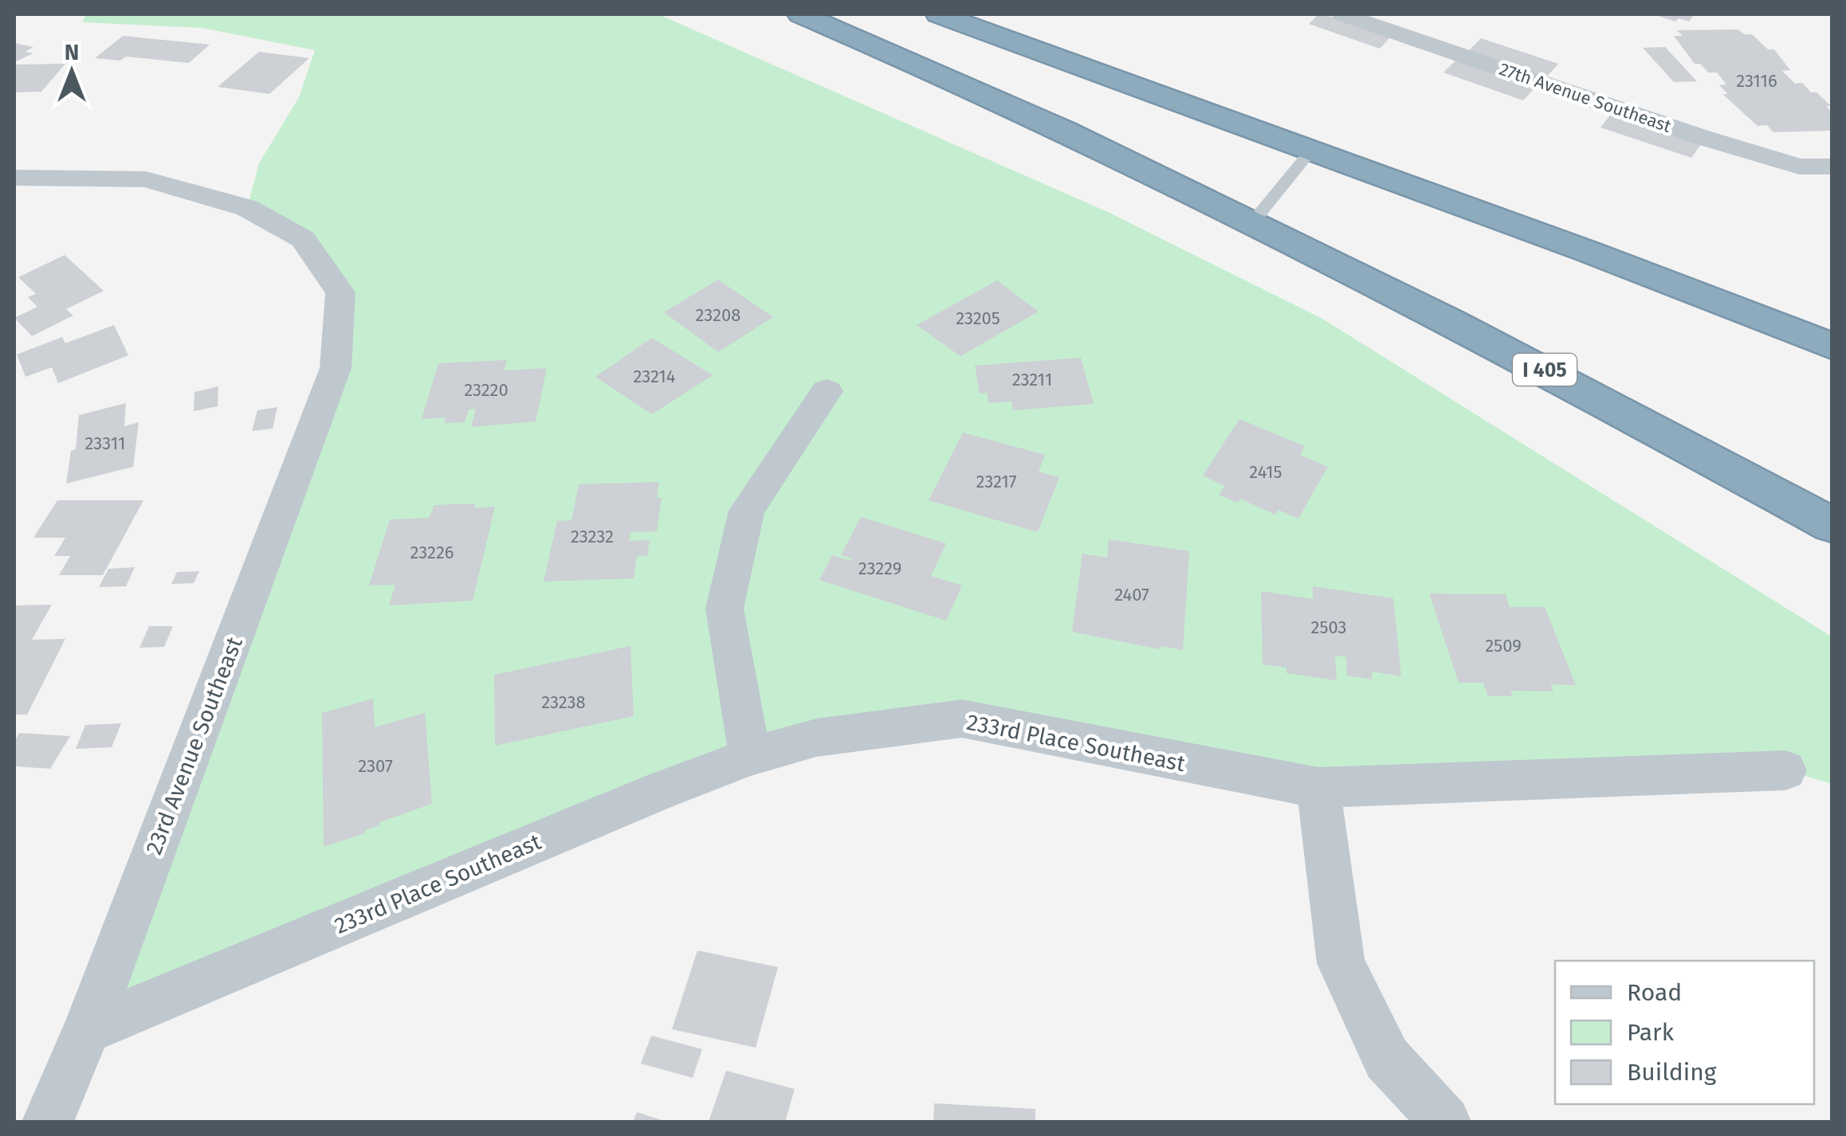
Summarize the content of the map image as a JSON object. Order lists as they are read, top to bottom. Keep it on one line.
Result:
{"streets":{"highway":["I 405"],"street":["27th Avenue Southeast","233rd Place Southeast","23rd Avenue Southeast"]},"crossings":[["233rd Place Southeast","23rd Avenue Southeast"]],"house_numbers":["23116","23208","23205","23214","23211","23220","23311","2415","23217","23232","23226","23229","2407","2503","2509","23238","2307"],"legend":["Road","Park","Building"],"north":"top"}
